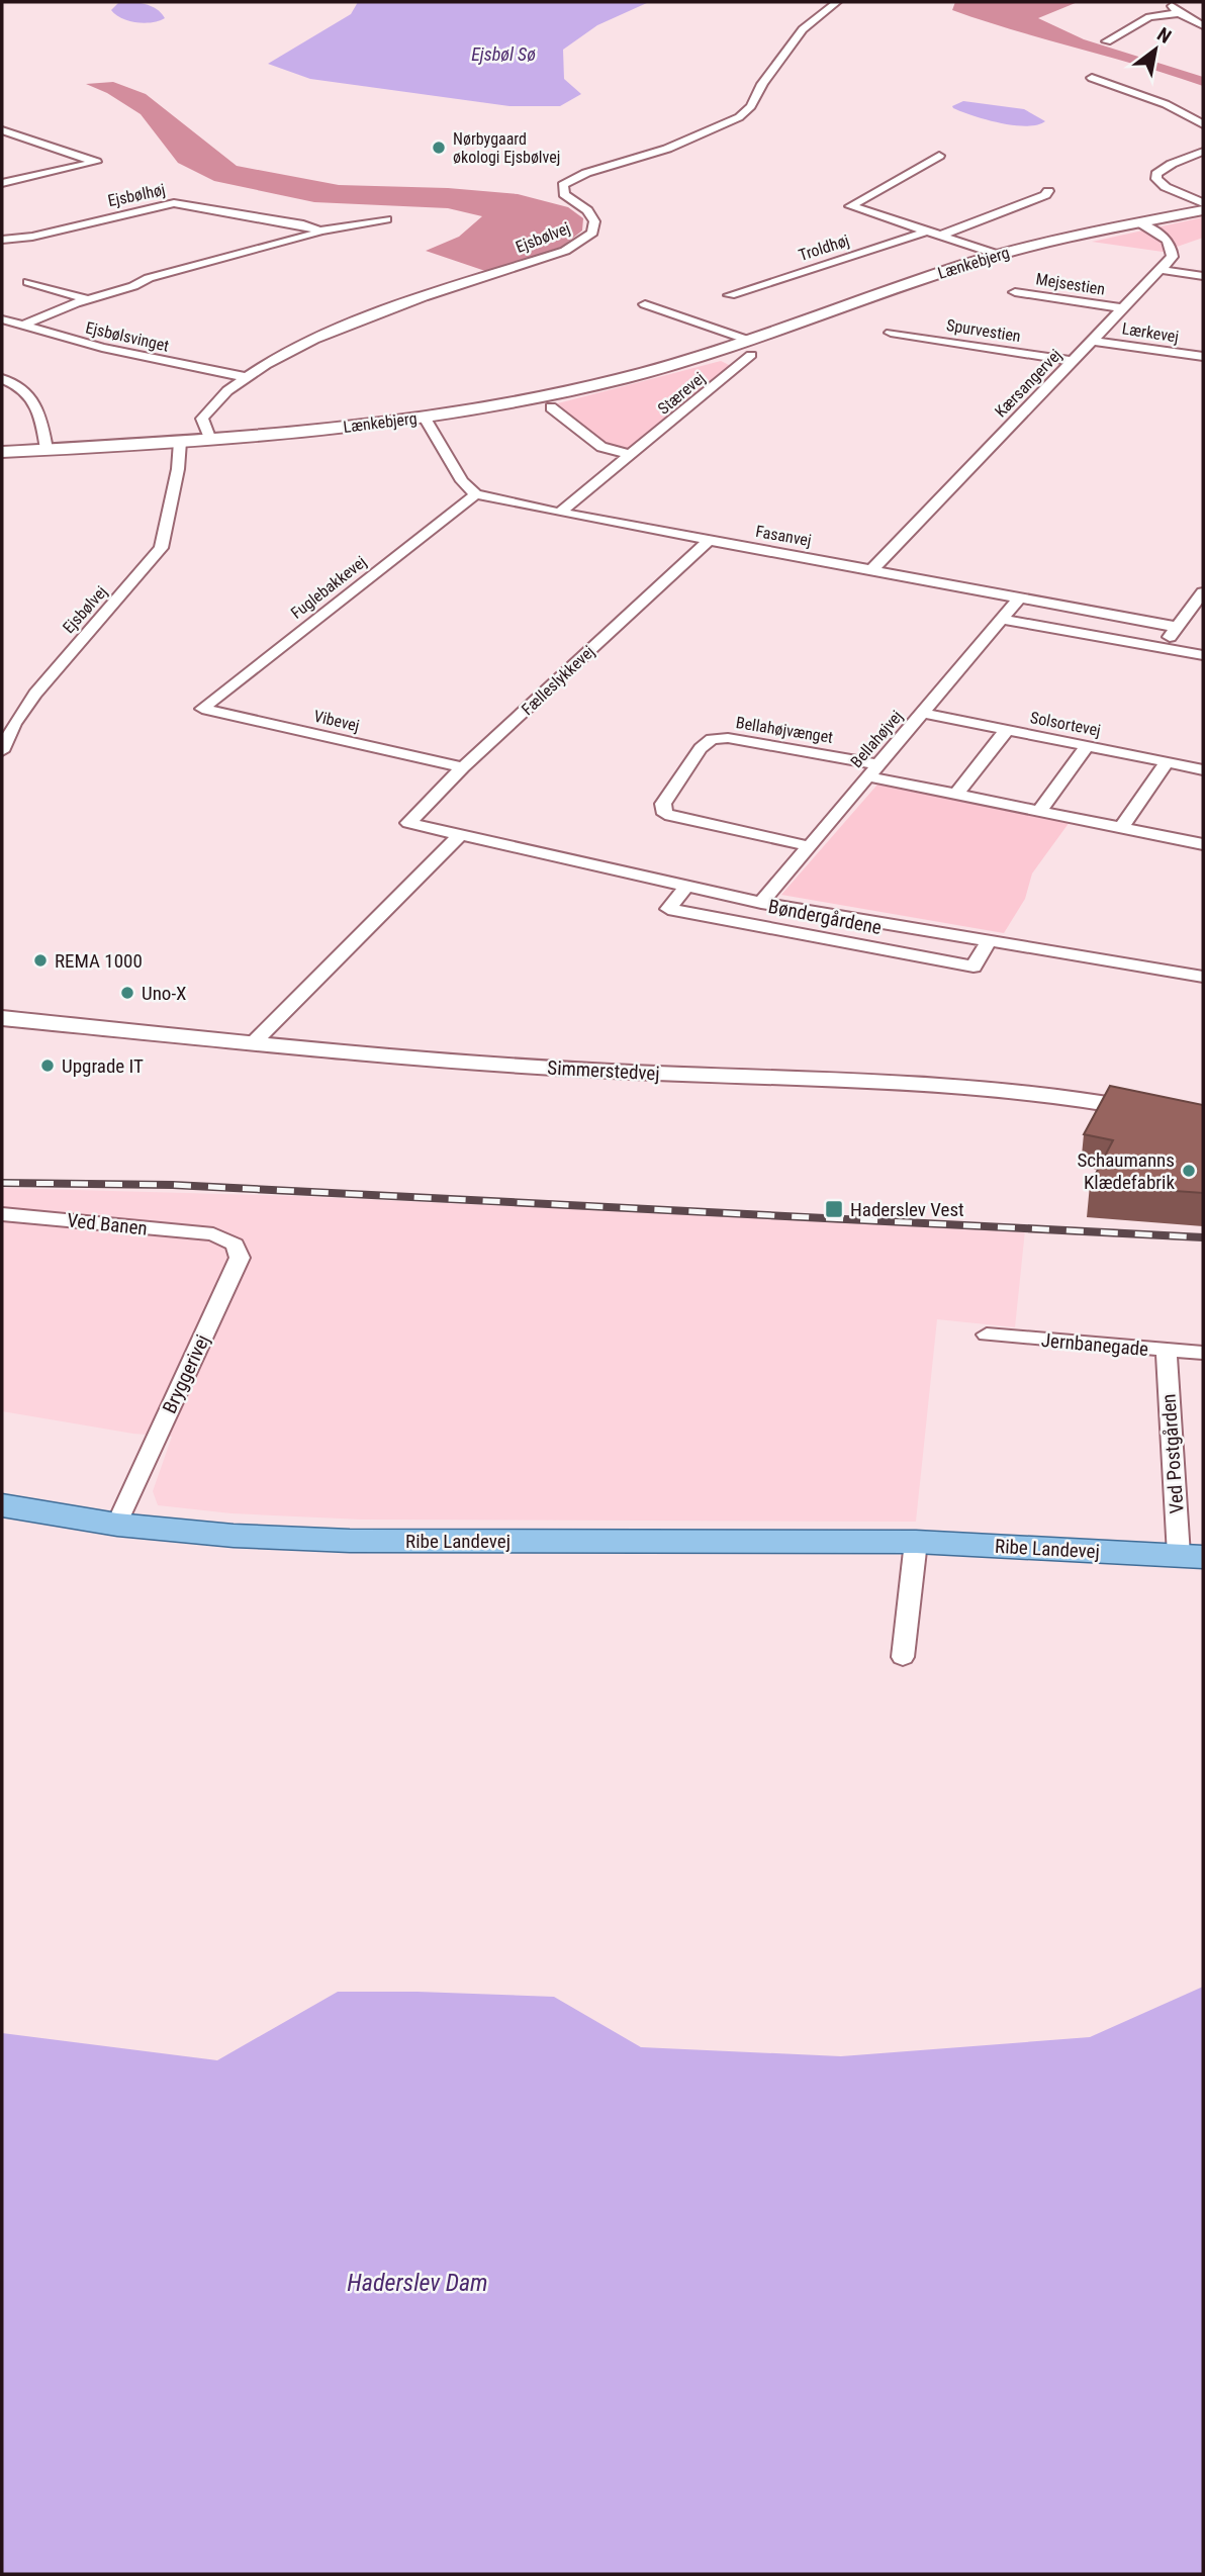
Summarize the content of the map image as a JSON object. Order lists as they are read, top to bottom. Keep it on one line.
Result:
{"streets":{"main road":["Ribe Landevej"],"street":["Ejsbølhøj","Ejsbølvej","Troldhøj","Lænkebjerg","Mejsestien","Spurvestien","Lærkevej","Ejsbølsvinget","Kærsangervej","Stærevej","Fasanvej","Fuglebakkevej","Fælleslykkevej","Vibevej","Solsortevej","Bellahøjvænget","Bellahøjvej","Bøndergårdene","Simmerstedvej","Ved Banen","Jernbanegade","Bryggerivej","Ved Postgården"]},"crossings":[["Ejsbølhøj","Ejsbølsvinget"],["Ejsbølvej","Lænkebjerg"],["Ejsbølvej","Ejsbølsvinget"],["Troldhøj","Lænkebjerg"],["Lænkebjerg","Stærevej"],["Mejsestien","Kærsangervej"],["Spurvestien","Kærsangervej"],["Lærkevej","Kærsangervej"],["Kærsangervej","Fasanvej"],["Stærevej","Fasanvej"],["Fasanvej","Fuglebakkevej"],["Fasanvej","Fælleslykkevej"],["Fasanvej","Bellahøjvej"],["Fuglebakkevej","Vibevej"],["Fælleslykkevej","Vibevej"],["Fælleslykkevej","Bøndergårdene"],["Solsortevej","Bellahøjvej"],["Bellahøjvænget","Bellahøjvej"],["Bellahøjvej","Bøndergårdene"],["Ved Banen","Bryggerivej"],["Jernbanegade","Ved Postgården"],["Bryggerivej","Ribe Landevej"],["Ved Postgården","Ribe Landevej"]],"water":["Ejsbøl Sø","Haderslev Dam"],"places":{"other":["Nørbygaard økologi Ejsbølvej","REMA 1000","Uno-X","Upgrade IT","Schaumanns Klædefabrik"],"transit":["Haderslev Vest"]},"north":"top right"}
